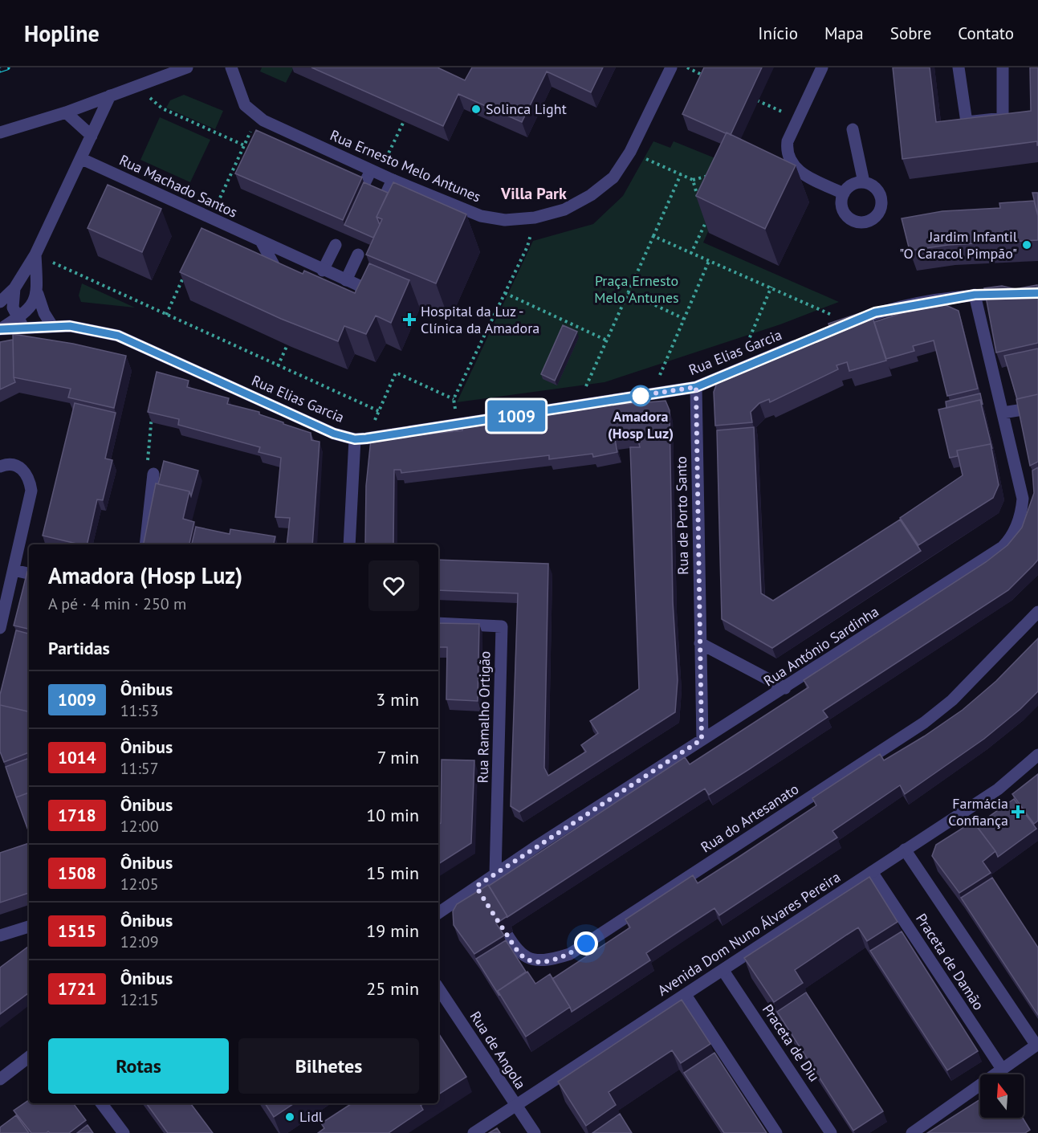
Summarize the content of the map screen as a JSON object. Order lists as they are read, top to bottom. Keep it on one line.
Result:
{"streets":{"street":["Rua Ernesto Melo Antunes","Rua Machado Santos","Rua Elias Garcia","Rua de Porto Santo","Rua António Sardinha","Rua Ramalho Ortigão","Rua do Artesanato","Avenida Dom Nuno Álvares Pereira","Praceta de Damão","Praceta de Diu","Rua de Angola"]},"crossings":[["Rua Elias Garcia","Rua de Porto Santo"],["Rua de Porto Santo","Rua António Sardinha"],["Rua António Sardinha","Rua Ramalho Ortigão"],["Avenida Dom Nuno Álvares Pereira","Praceta de Damão"],["Avenida Dom Nuno Álvares Pereira","Praceta de Diu"],["Avenida Dom Nuno Álvares Pereira","Rua de Angola"]],"districts":["Villa Park"],"parks":["Praça Ernesto Melo Antunes"],"places":{"other":["Solinca Light","Jardim Infantil \"O Caracol Pimpão\"","Amadora (Hosp Luz)","Lidl"],"health":["Hospital da Luz - Clínica da Amadora","Farmácia Confiança"]},"lines":["bus line 1009"],"north":"top","page":{"header":"Hopline","nav":["Início","Mapa","Sobre","Contato"],"on_map":"1009","heading":[["Amadora (Hosp Luz)","A pé · 4 min · 250 m"],"Partidas"],"list":[{"mark":"1009","name":"Ônibus","note":"11:53","value":"3 min"},{"mark":"1014","name":"Ônibus","note":"11:57","value":"7 min"},{"mark":"1718","name":"Ônibus","note":"12:00","value":"10 min"},{"mark":"1508","name":"Ônibus","note":"12:05","value":"15 min"},{"mark":"1515","name":"Ônibus","note":"12:09","value":"19 min"},{"mark":"1721","name":"Ônibus","note":"12:15","value":"25 min"}],"buttons":["Rotas","Bilhetes"]}}
